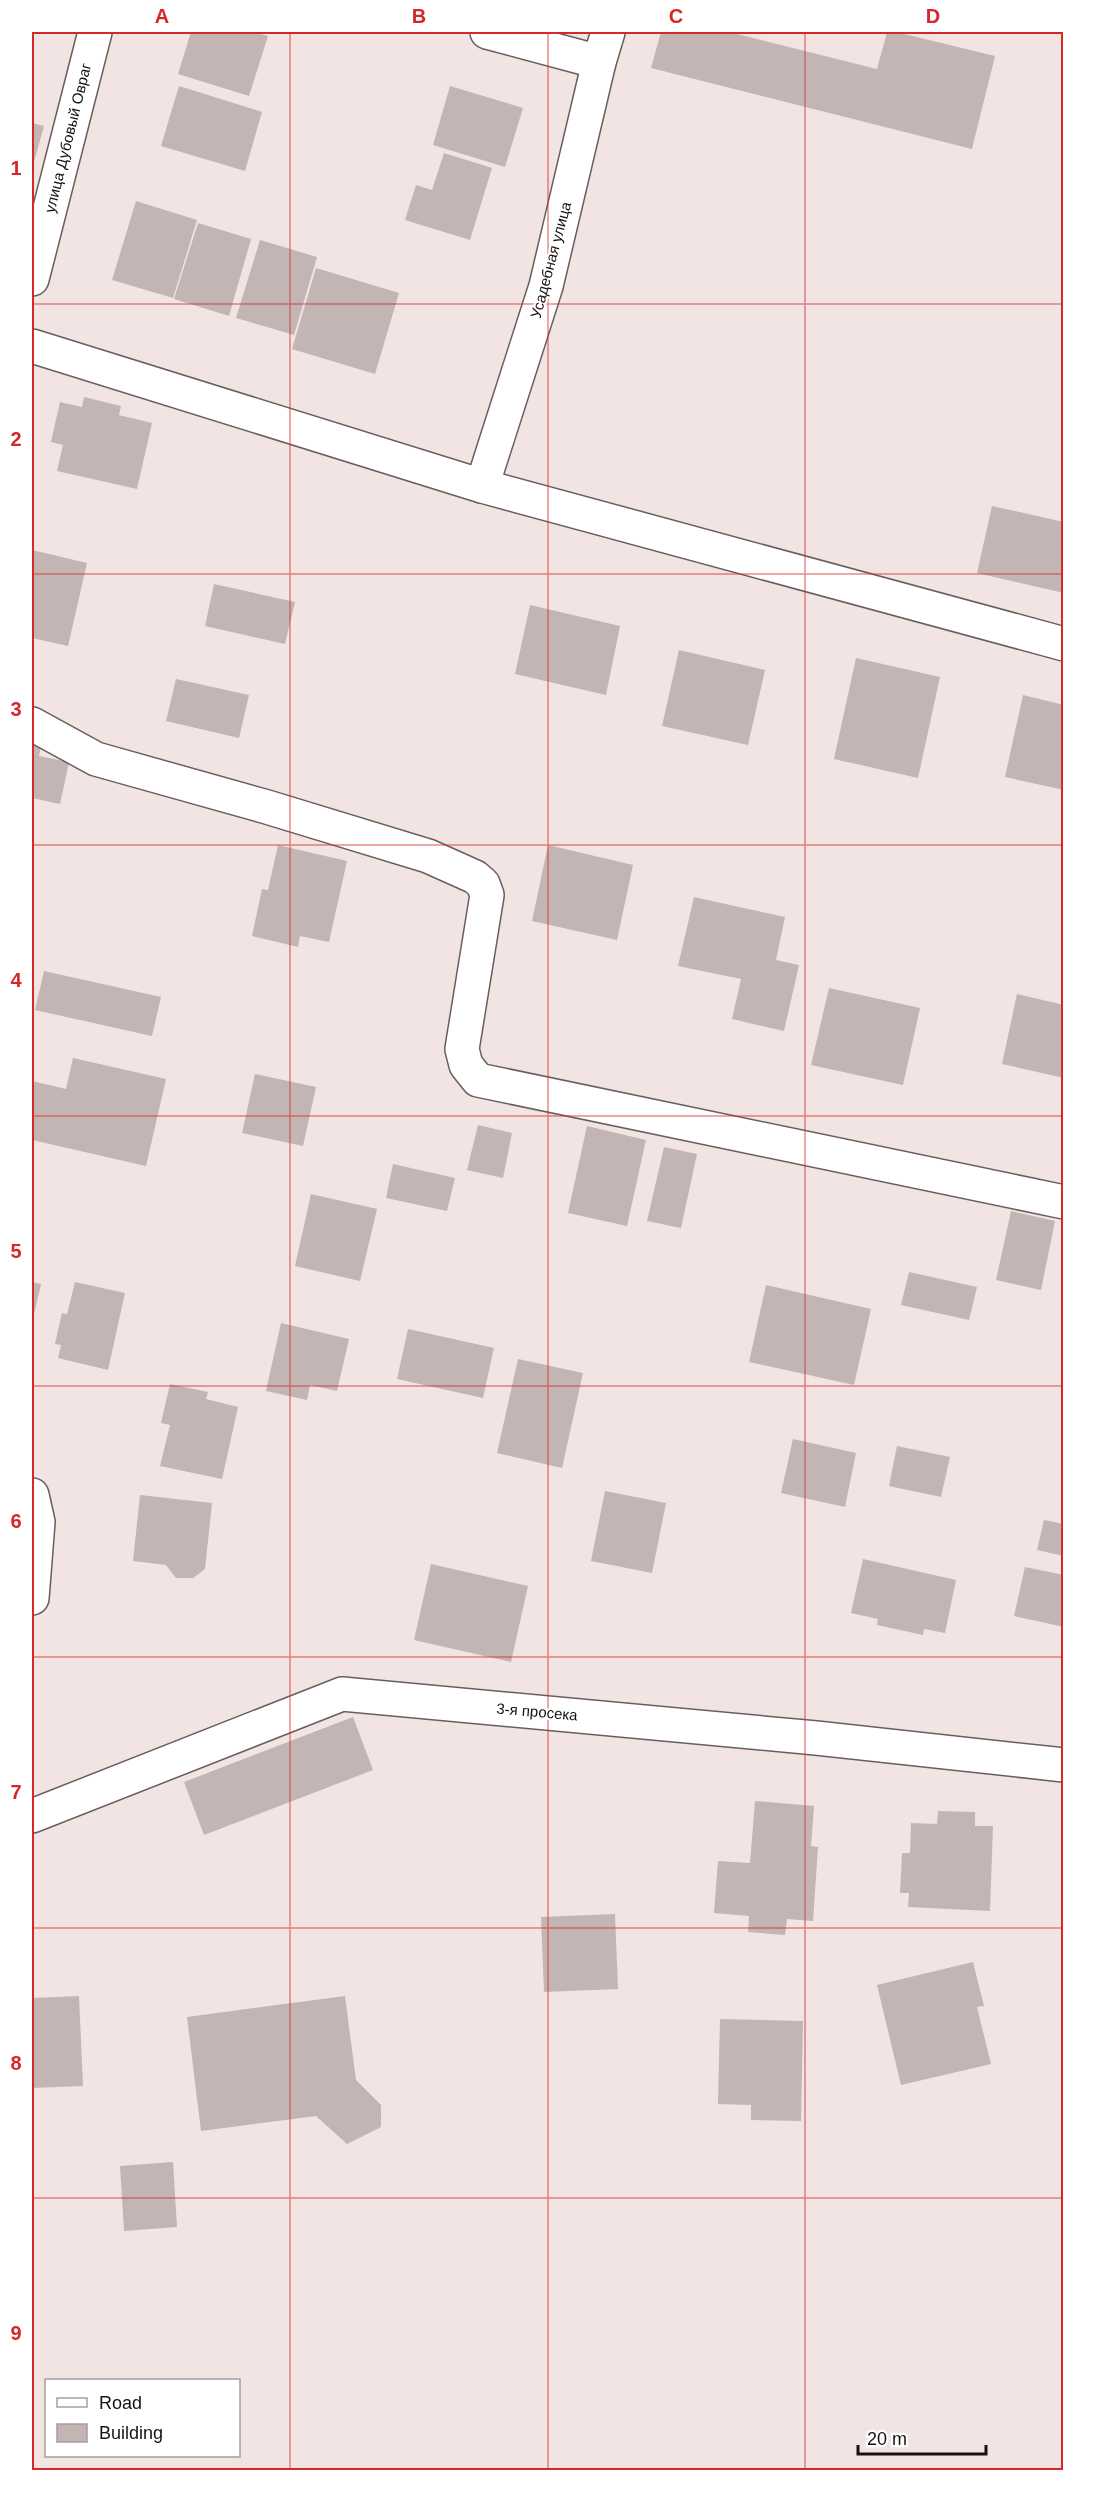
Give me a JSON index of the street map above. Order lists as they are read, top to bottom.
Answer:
{
  "streets": {
    "street": ["улица Дубовый Овраг", "Усадебная улица", "3-я просека"]
  },
  "legend": ["Road", "Building"],
  "scale_bar": "20 m",
  "grid": {
    "columns": [
      "A",
      "B",
      "C",
      "D"
    ],
    "rows": [
      "1",
      "2",
      "3",
      "4",
      "5",
      "6",
      "7",
      "8",
      "9"
    ]
  }
}
